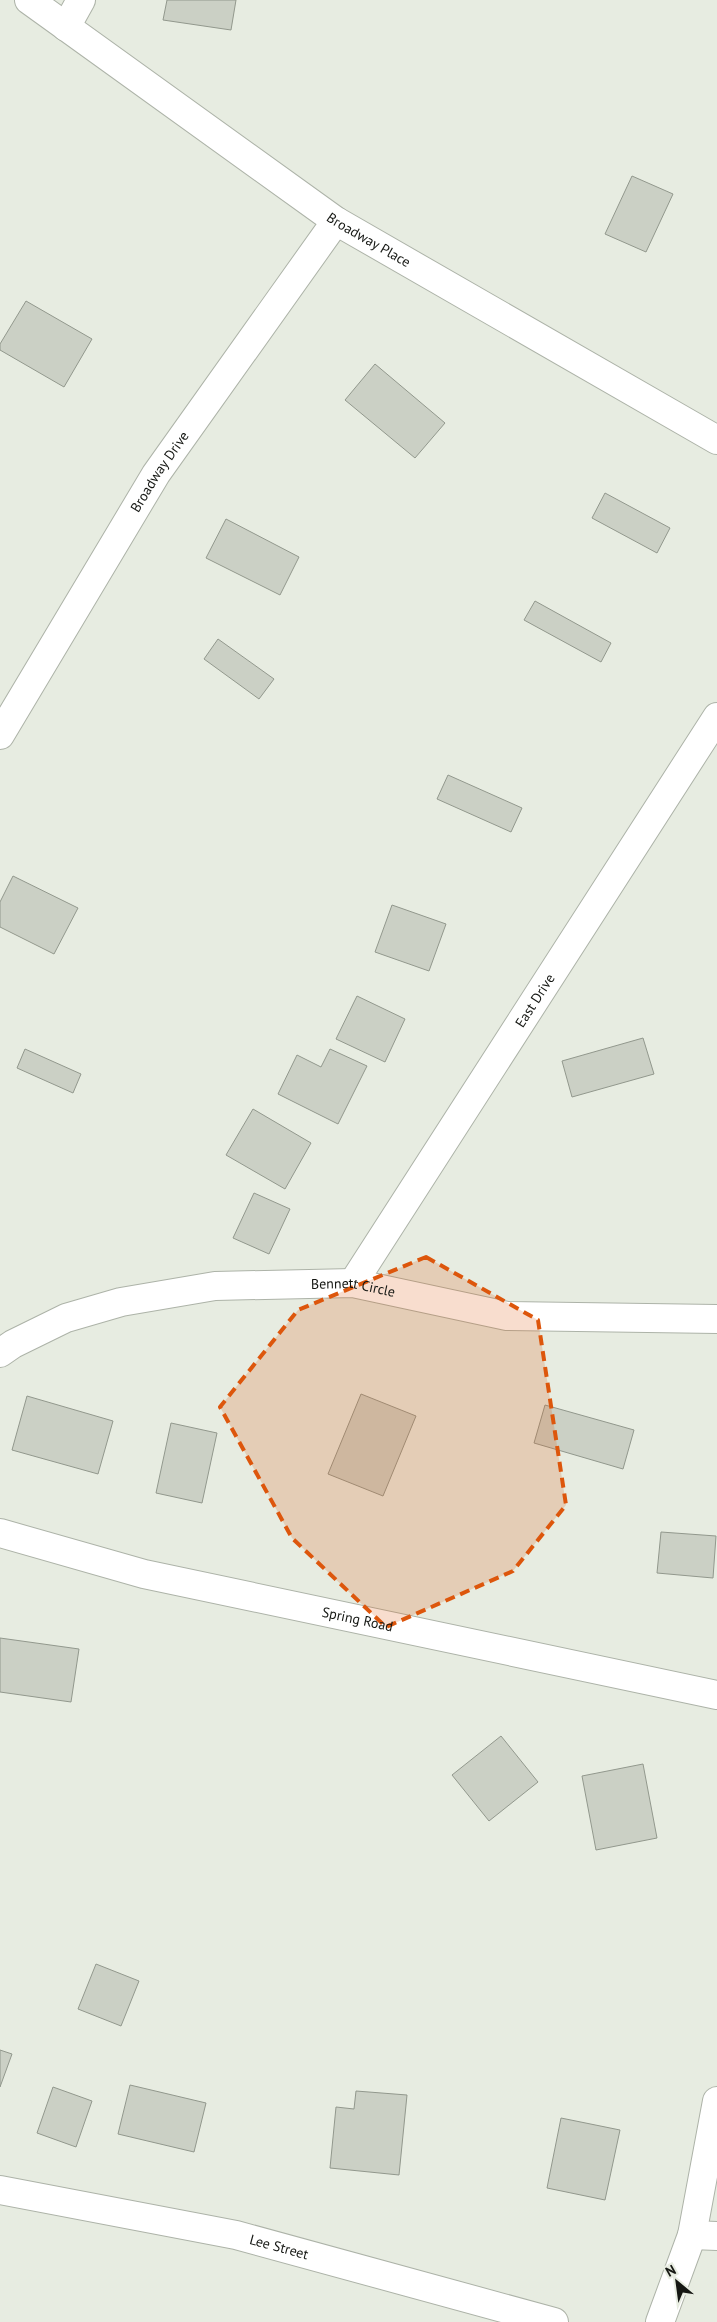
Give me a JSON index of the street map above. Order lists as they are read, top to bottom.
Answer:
{
  "streets": {
    "street": [
      "Broadway Place",
      "Broadway Drive",
      "East Drive",
      "Bennett Circle",
      "Spring Road",
      "Lee Street"
    ]
  },
  "crossings": [
    ["Broadway Place", "Broadway Drive"],
    ["East Drive", "Bennett Circle"]
  ],
  "north": "top left"
}
